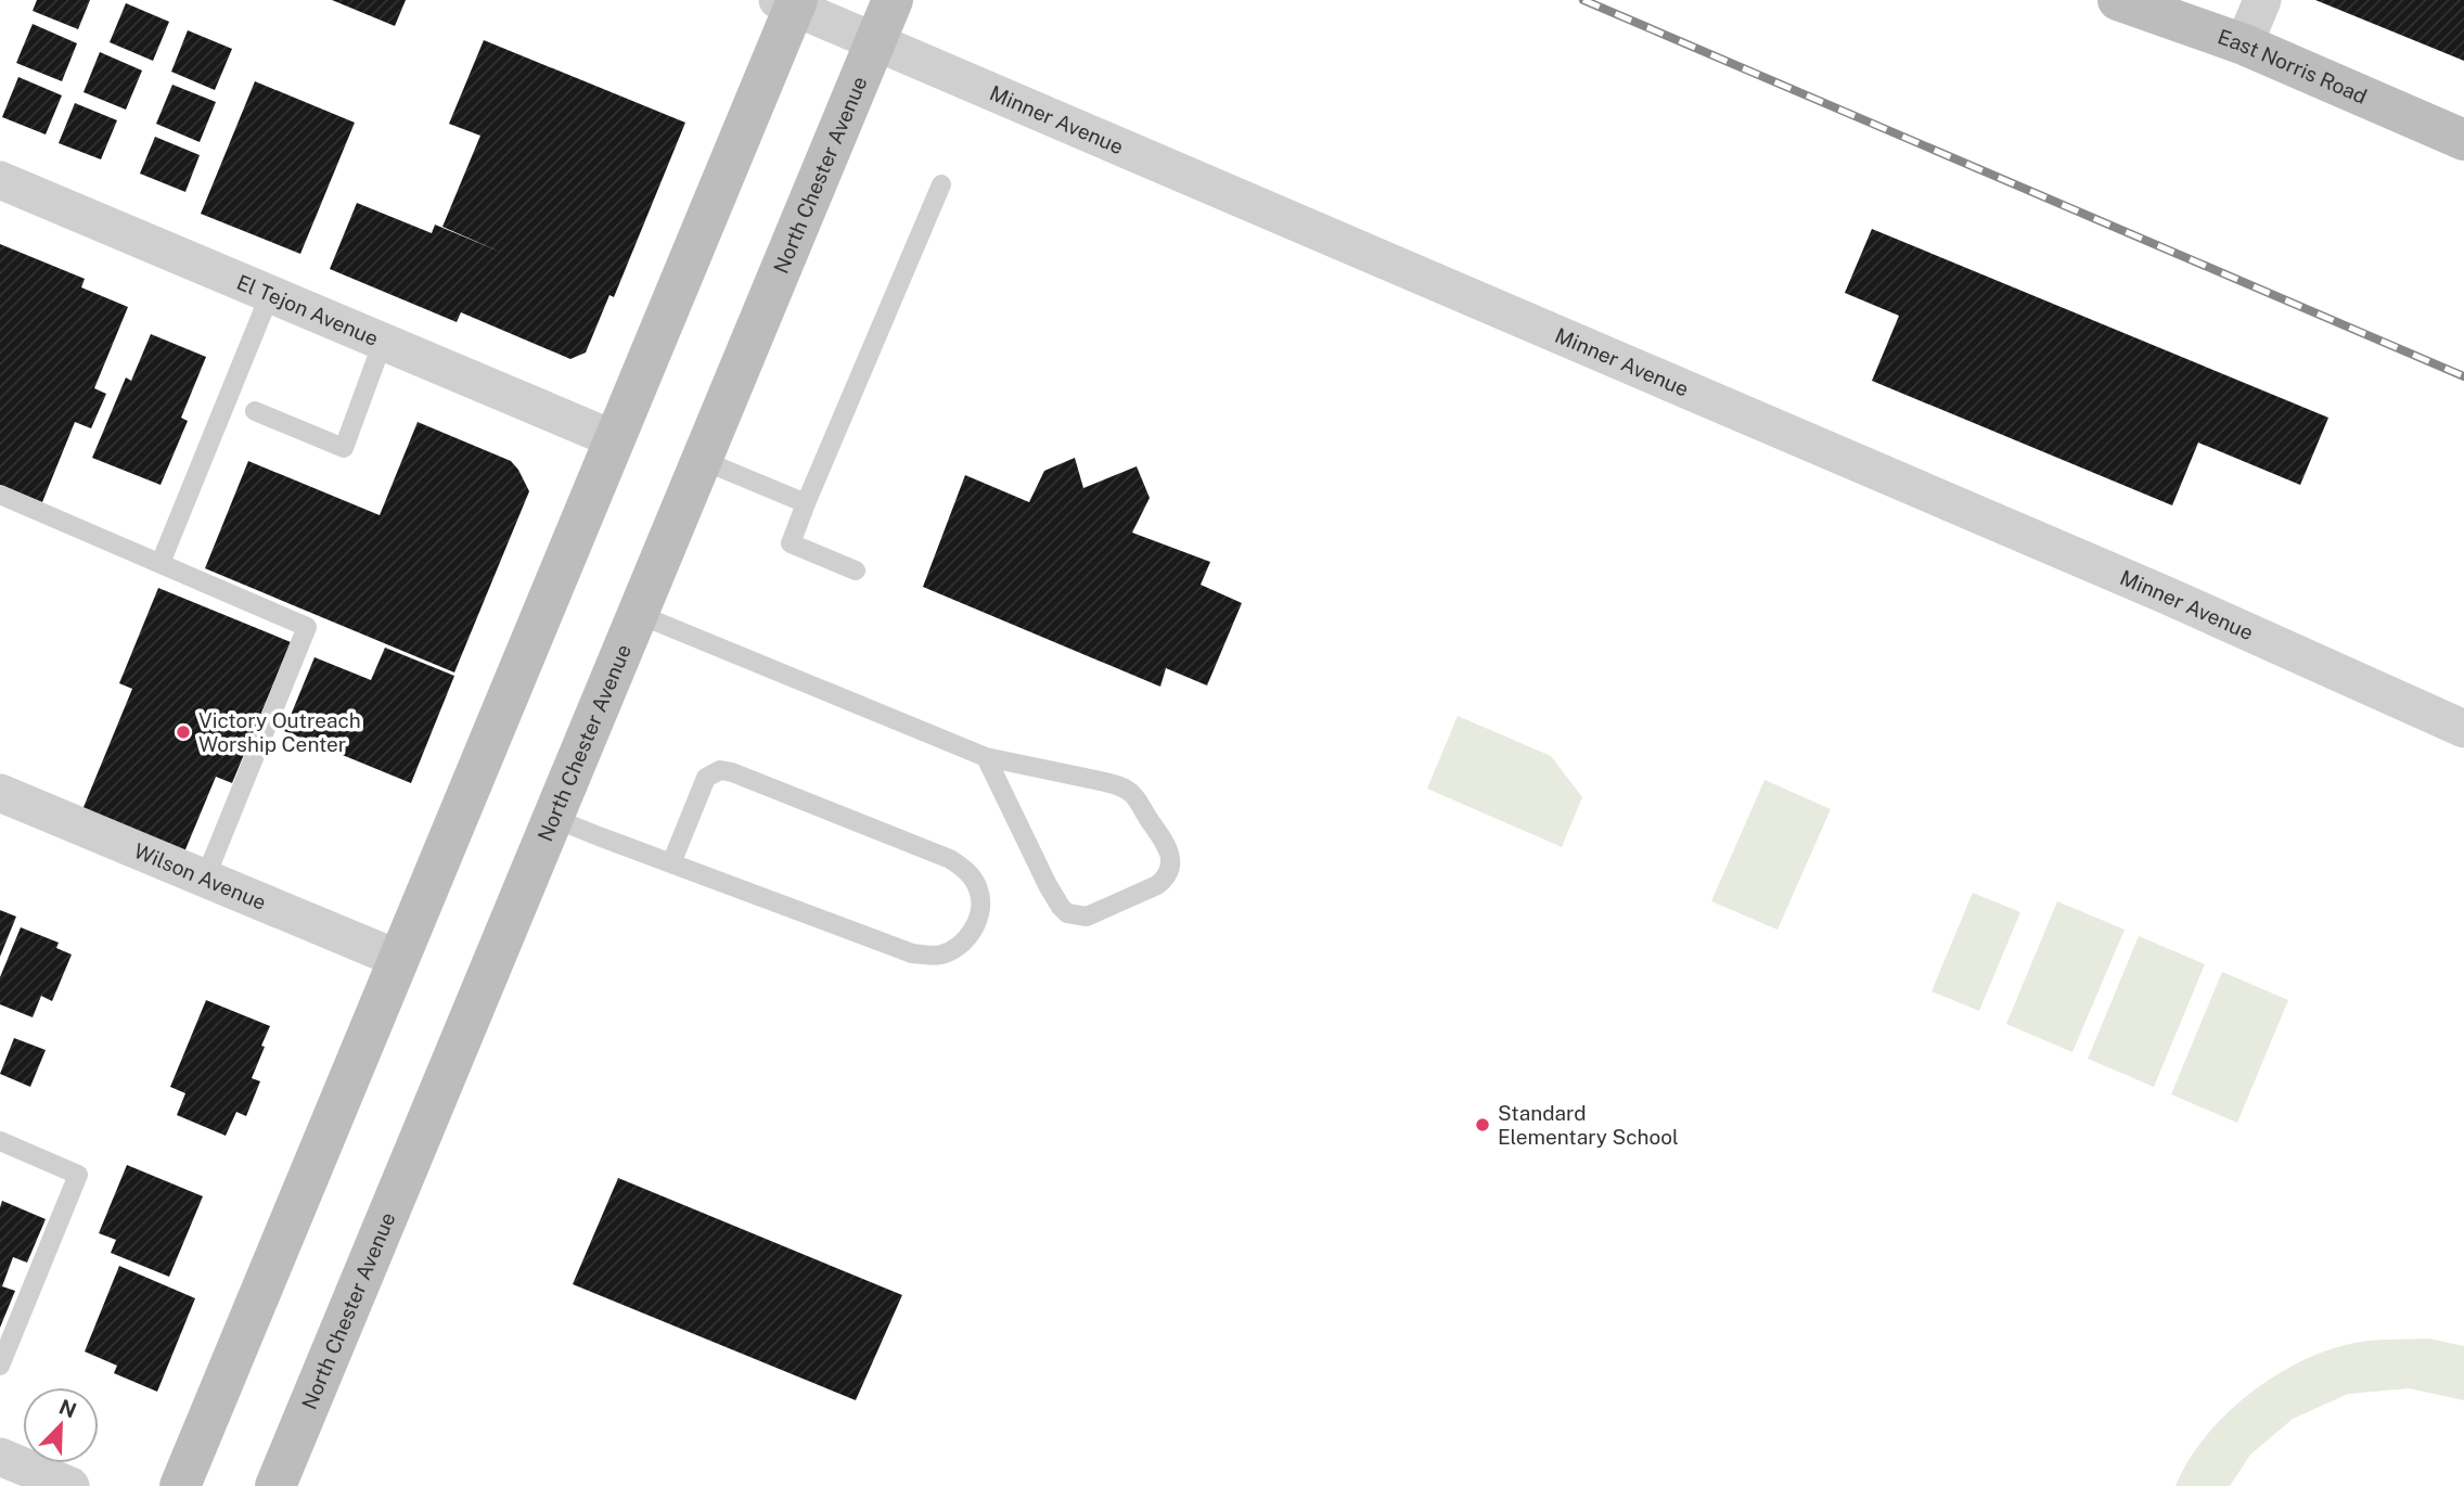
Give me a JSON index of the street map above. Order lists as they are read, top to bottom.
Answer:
{
  "streets": {
    "main road": ["East Norris Road", "North Chester Avenue"],
    "street": ["Minner Avenue", "El Tejon Avenue", "Wilson Avenue"]
  },
  "crossings": [
    ["Minner Avenue", "North Chester Avenue"]
  ],
  "places": ["Victory Outreach Worship Center", "Standard Elementary School"],
  "north": "top right"
}
